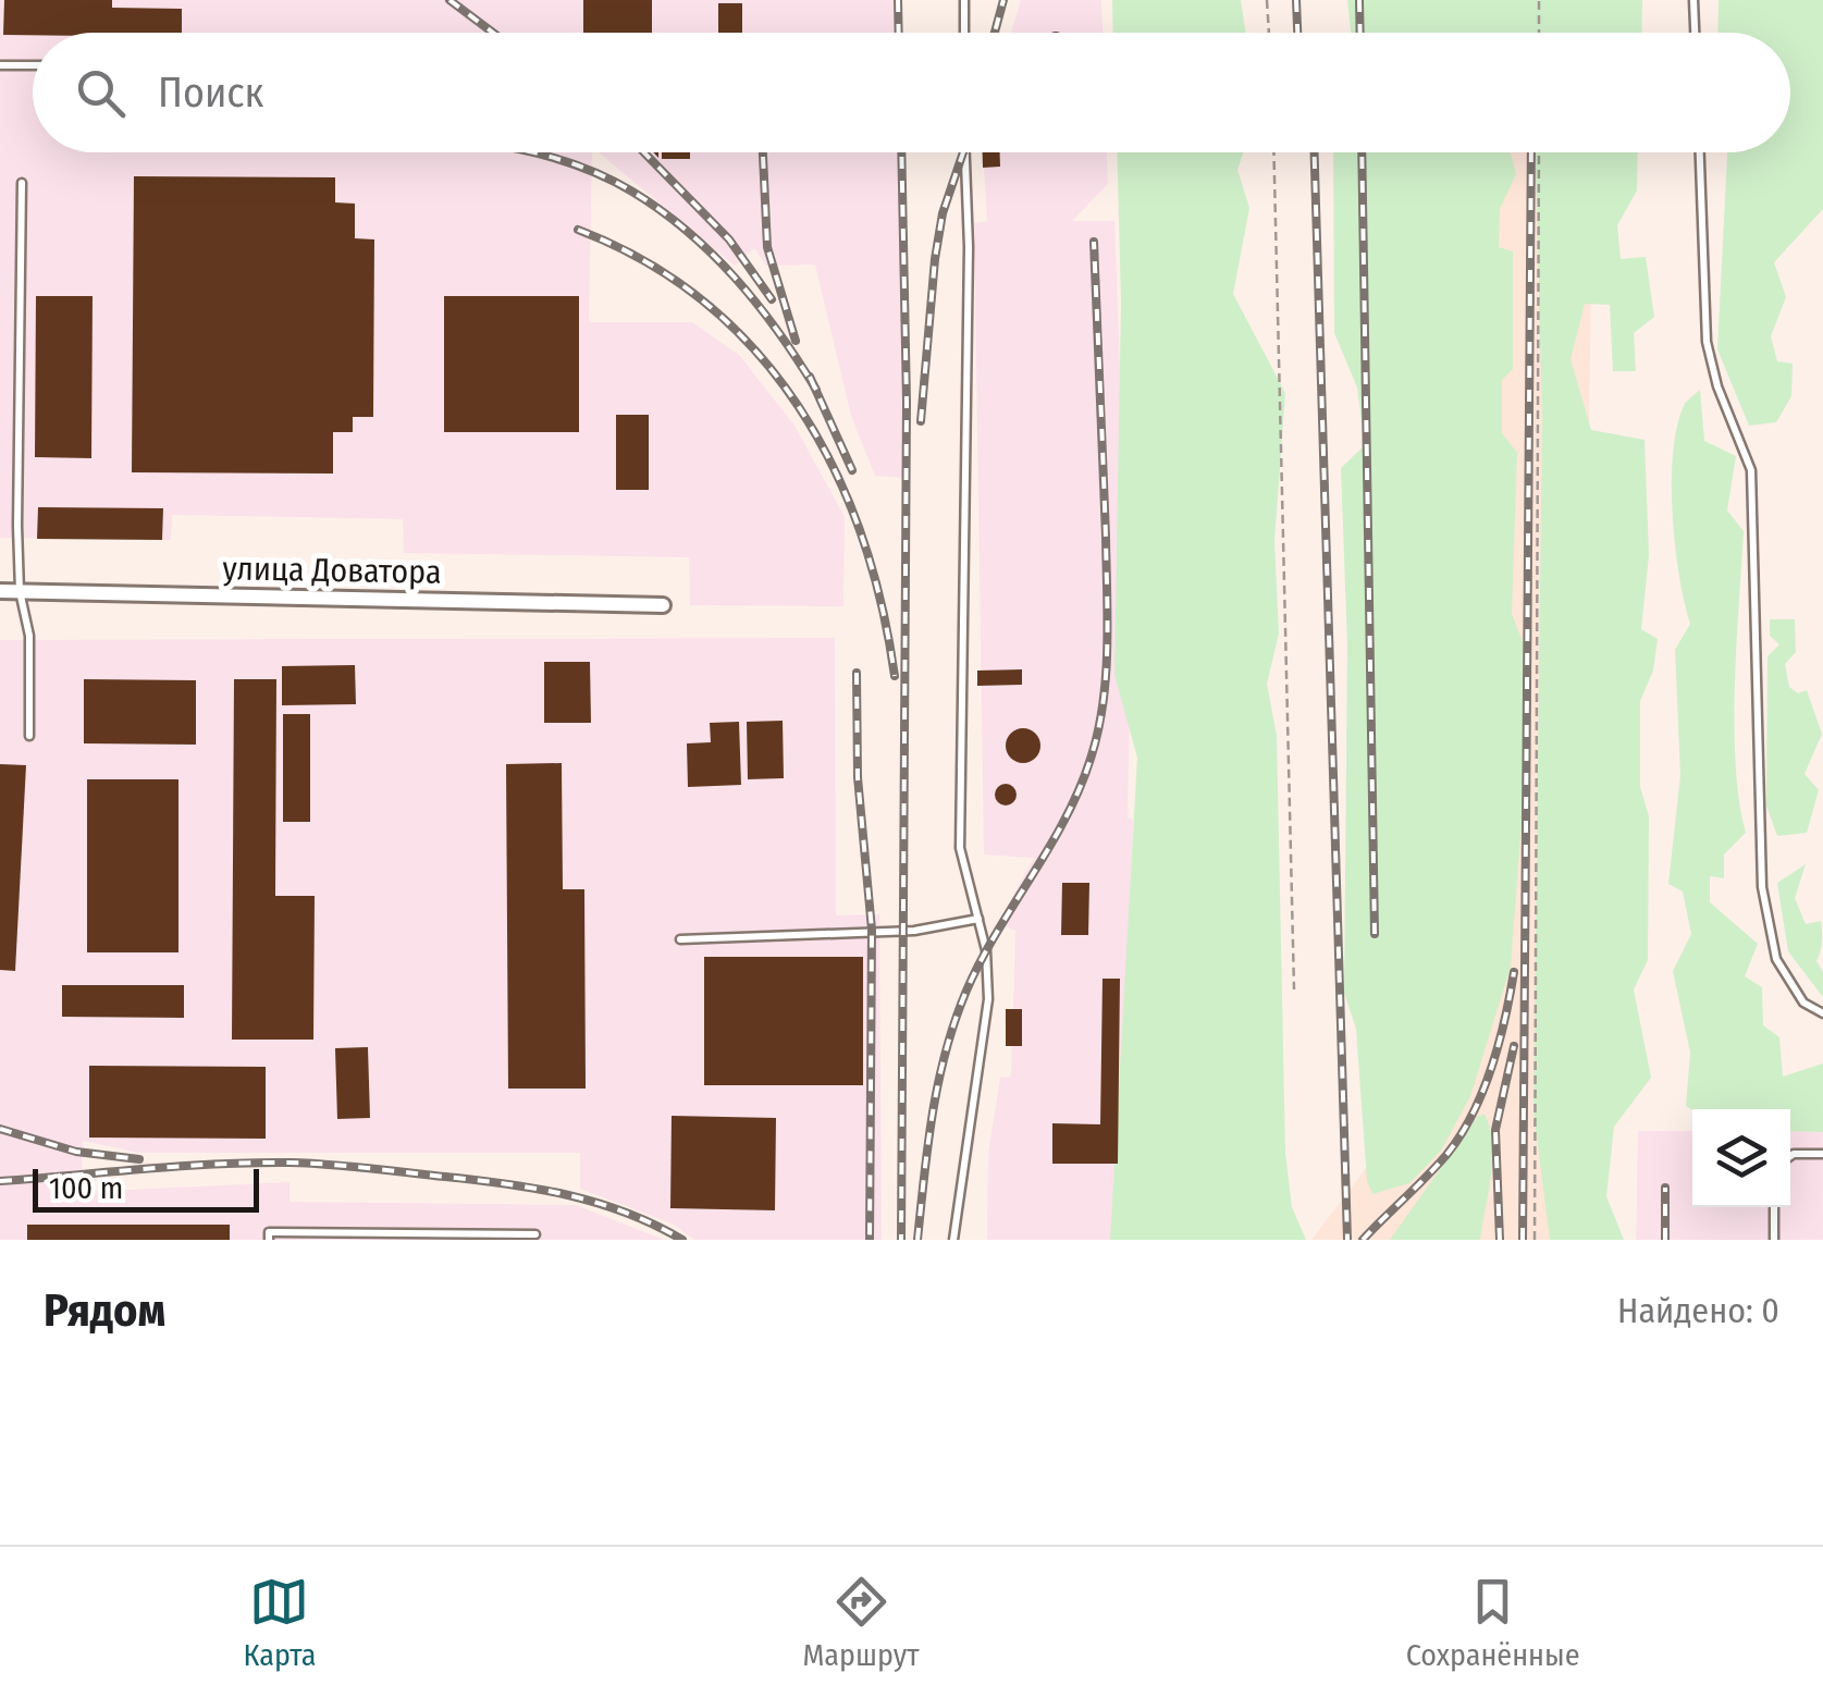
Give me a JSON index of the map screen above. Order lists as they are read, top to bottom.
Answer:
{
  "streets": {
    "street": ["улица Доватора"]
  },
  "scale_bar": "100 m",
  "page": {
    "search": "Поиск",
    "scale": "100 m",
    "heading": ["Рядом", "Найдено: 0"],
    "nav": ["Карта", "Маршрут", "Сохранённые"]
  }
}
